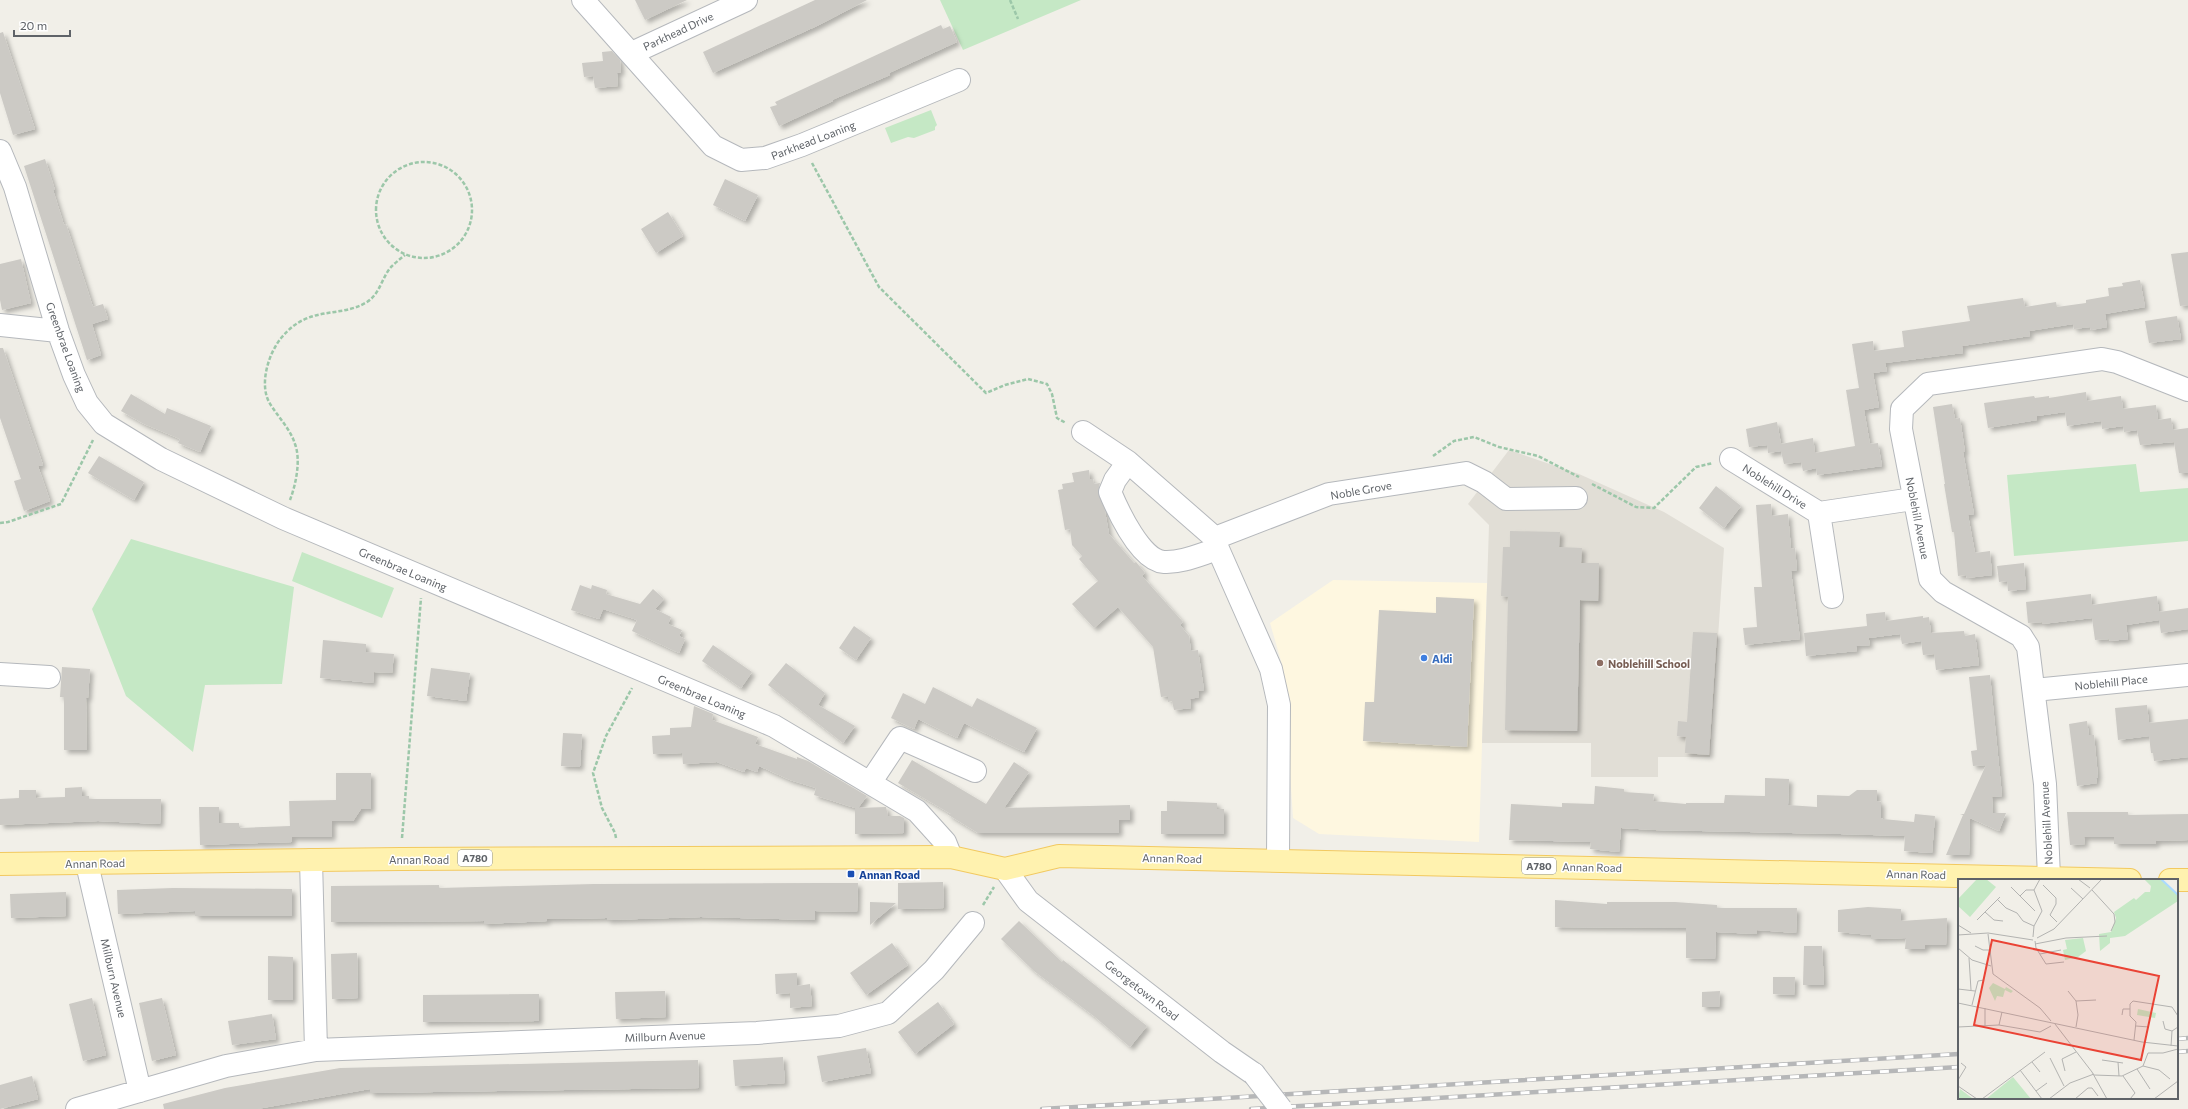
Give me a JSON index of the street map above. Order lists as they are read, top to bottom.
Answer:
{
  "streets": {
    "main road": ["A780", "Annan Road"],
    "street": [
      "Parkhead Drive",
      "Parkhead Loaning",
      "Greenbrae Loaning",
      "Noblehill Drive",
      "Noble Grove",
      "Noblehill Avenue",
      "Noblehill Place",
      "Millburn Avenue",
      "Georgetown Road"
    ]
  },
  "crossings": [
    ["Parkhead Drive", "Parkhead Loaning"],
    ["Greenbrae Loaning", "Annan Road"],
    ["Noblehill Drive", "Noblehill Avenue"],
    ["Noblehill Avenue", "Noblehill Place"],
    ["Noblehill Avenue", "Annan Road"],
    ["Annan Road", "Millburn Avenue"],
    ["Annan Road", "Georgetown Road"]
  ],
  "places": {
    "other": ["Aldi", "Noblehill School"],
    "transit": ["Annan Road"]
  },
  "scale_bar": "20 m"
}
